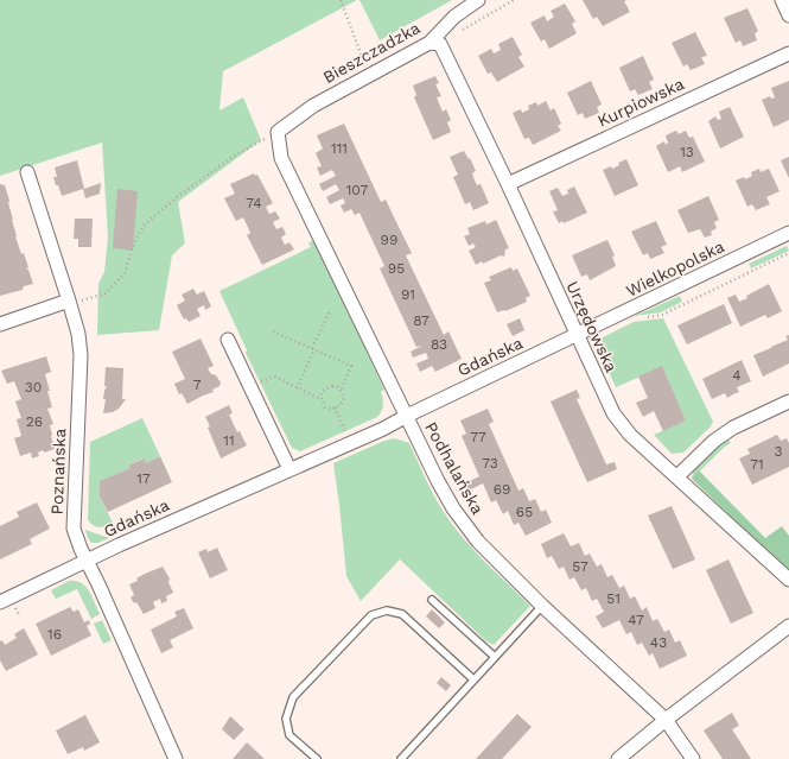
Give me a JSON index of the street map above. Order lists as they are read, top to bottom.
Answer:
{
  "streets": {
    "street": [
      "Bieszczadzka",
      "Kurpiowska",
      "Wielkopolska",
      "Urzędowska",
      "Gdańska",
      "Podhalańska",
      "Poznańska"
    ]
  },
  "crossings": [
    ["Bieszczadzka", "Urzędowska"],
    ["Bieszczadzka", "Podhalańska"],
    ["Kurpiowska", "Urzędowska"],
    ["Wielkopolska", "Urzędowska"],
    ["Wielkopolska", "Gdańska"],
    ["Urzędowska", "Gdańska"],
    ["Gdańska", "Podhalańska"],
    ["Gdańska", "Poznańska"]
  ],
  "house_numbers": [
    "111",
    "13",
    "107",
    "74",
    "99",
    "95",
    "91",
    "87",
    "83",
    "4",
    "7",
    "30",
    "26",
    "77",
    "11",
    "3",
    "73",
    "71",
    "17",
    "69",
    "65",
    "57",
    "51",
    "47",
    "16",
    "43"
  ]
}
